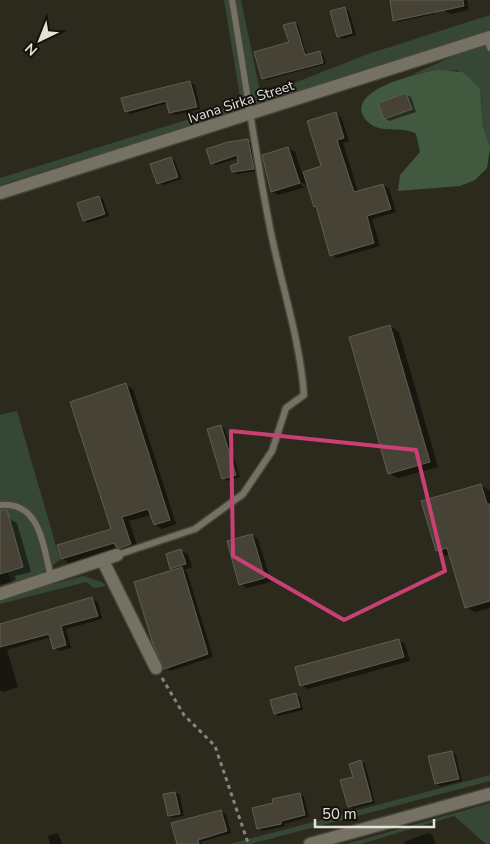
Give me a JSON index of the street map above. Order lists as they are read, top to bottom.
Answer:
{
  "streets": {
    "street": ["Ivana Sirka Street"]
  },
  "scale_bar": "50 m",
  "north": "bottom left"
}
